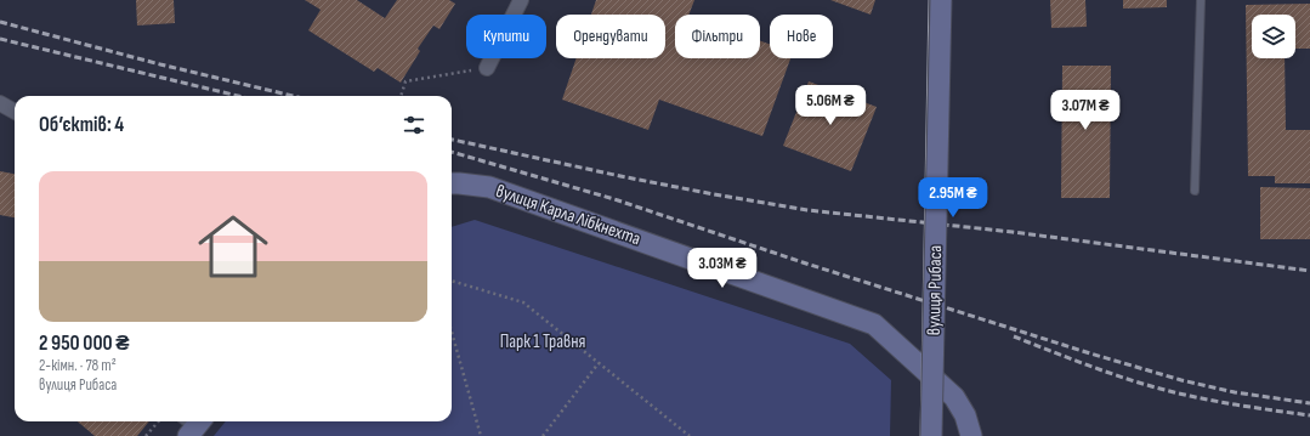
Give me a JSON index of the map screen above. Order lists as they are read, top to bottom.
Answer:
{
  "streets": {
    "street": ["вулиця Карла Лібкнехта", "вулиця Рибаса"]
  },
  "parks": ["Парк 1 Травня"],
  "page": {
    "chip": [
      "Купити",
      "Орендувати",
      "Фільтри",
      "Нове"
    ],
    "price": [
      "5.06M ₴",
      "3.07M ₴",
      "2.95M ₴",
      "3.03M ₴"
    ],
    "heading": "Об’єктів: 4",
    "list": [
      {
        "name": "2 950 000 ₴",
        "note": "2-кімн. · 78 m² · вулиця Рибаса"
      }
    ]
  }
}
